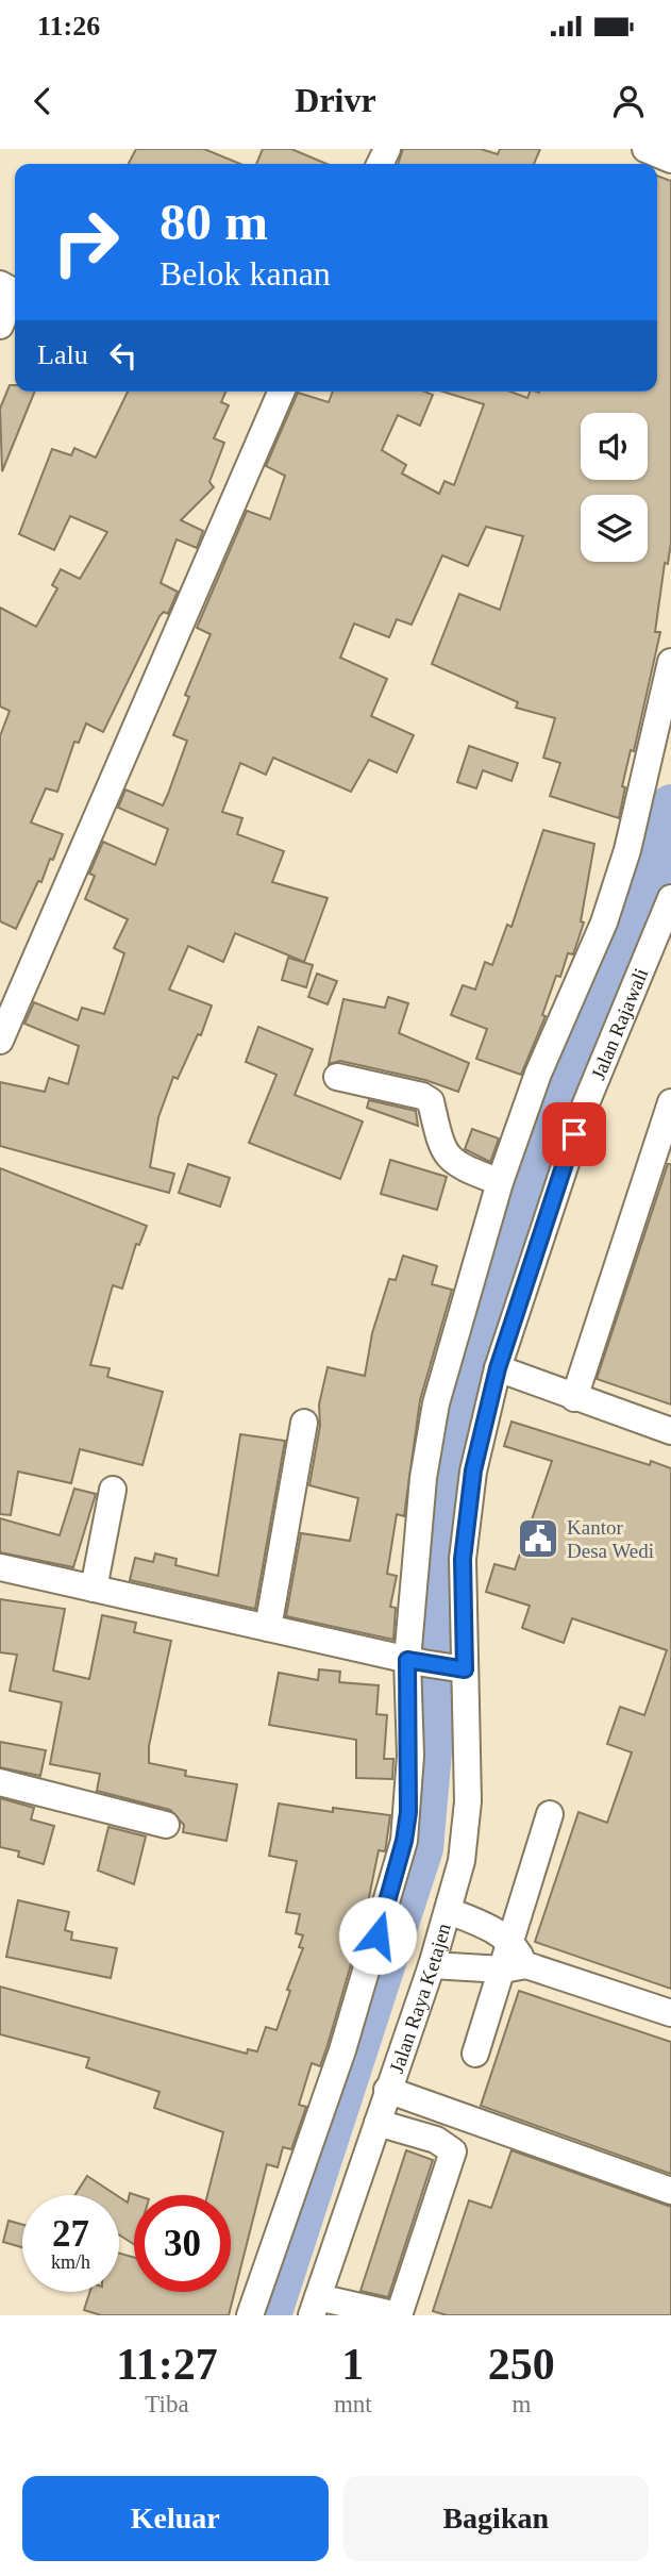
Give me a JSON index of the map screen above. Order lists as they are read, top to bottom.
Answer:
{
  "streets": {
    "street": ["Jalan Rajawali", "Jalan Raya Ketajen"]
  },
  "crossings": [
    ["Jalan Rajawali", "Jalan Raya Ketajen"]
  ],
  "places": {
    "public building": ["Kantor Desa Wedi"]
  },
  "page": {
    "status": "11:26",
    "header": "Drivr",
    "turn": ["80 m", "Belok kanan"],
    "then": "Lalu",
    "speed": "27 km/h",
    "limit": "30",
    "eta": [
      "11:27",
      "Tiba",
      "1",
      "mnt",
      "250",
      "m"
    ],
    "buttons": ["Keluar", "Bagikan"]
  }
}
